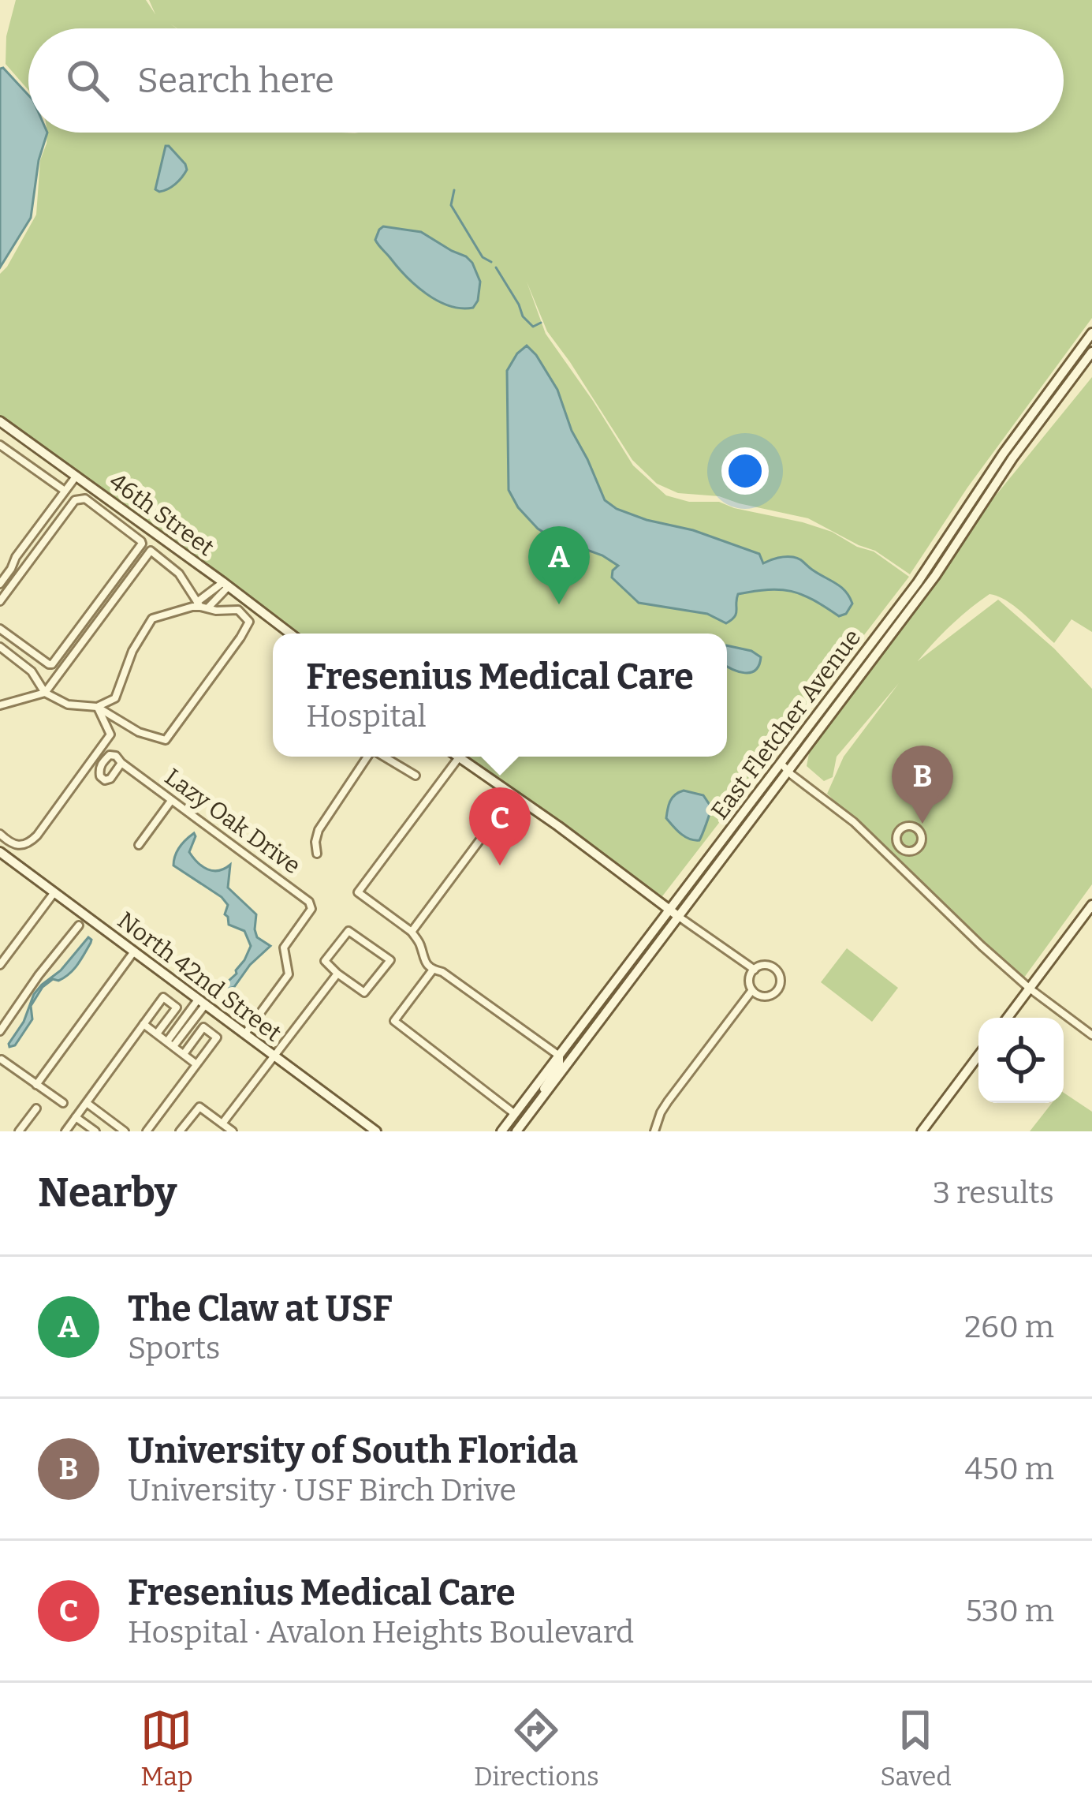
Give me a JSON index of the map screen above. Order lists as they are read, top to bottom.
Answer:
{
  "streets": {
    "main road": ["46th Street", "East Fletcher Avenue", "North 42nd Street"],
    "street": ["Lazy Oak Drive"]
  },
  "crossings": [
    ["Lazy Oak Drive", "North 42nd Street"]
  ],
  "page": {
    "search": "Search here",
    "pins": ["A", "B", "C"],
    "popup": ["Fresenius Medical Care", "Hospital"],
    "heading": ["Nearby", "3 results"],
    "list": [
      {
        "mark": "A",
        "name": "The Claw at USF",
        "note": "Sports",
        "value": "260 m"
      },
      {
        "mark": "B",
        "name": "University of South Florida",
        "note": "University · USF Birch Drive",
        "value": "450 m"
      },
      {
        "mark": "C",
        "name": "Fresenius Medical Care",
        "note": "Hospital · Avalon Heights Boulevard",
        "value": "530 m"
      }
    ],
    "nav": ["Map", "Directions", "Saved"]
  }
}
